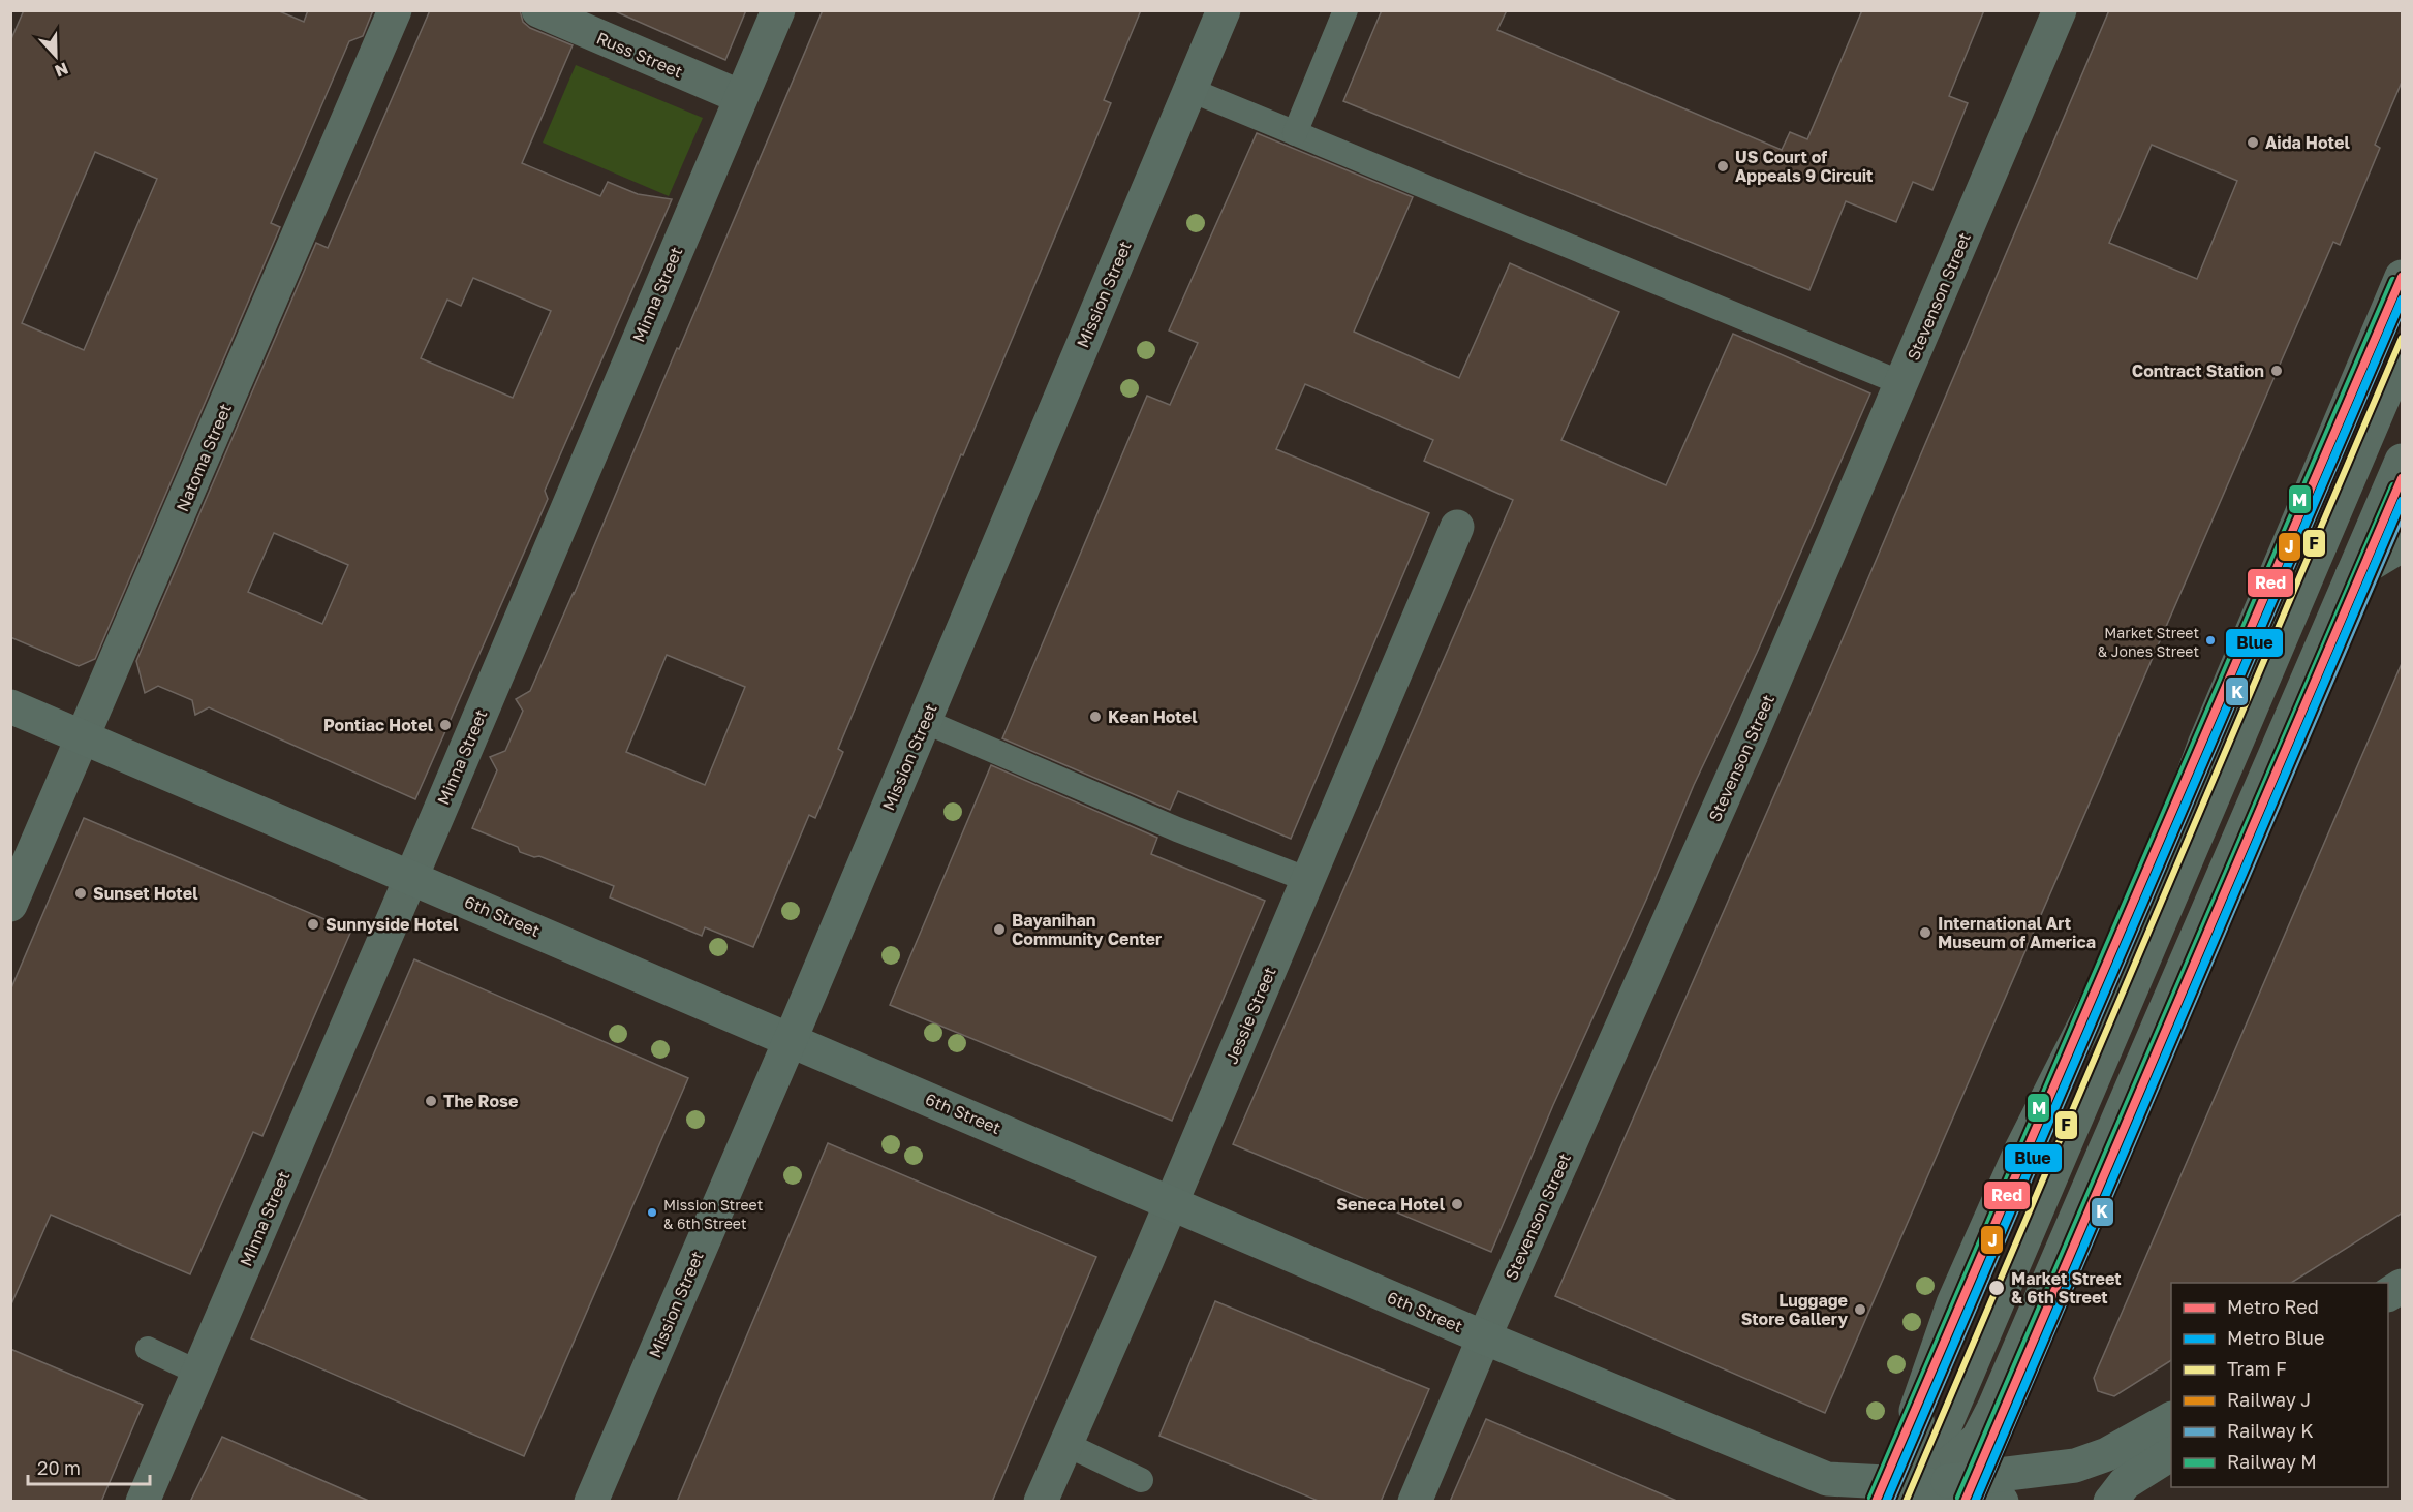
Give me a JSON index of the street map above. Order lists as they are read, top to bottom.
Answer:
{
  "streets": {
    "main road": ["Mission Street", "6th Street"],
    "street": [
      "Russ Street",
      "Minna Street",
      "Stevenson Street",
      "Natoma Street",
      "Jessie Street"
    ]
  },
  "crossings": [
    ["Russ Street", "Minna Street"],
    ["Minna Street", "6th Street"],
    ["Mission Street", "6th Street"],
    ["Stevenson Street", "6th Street"],
    ["Natoma Street", "6th Street"],
    ["6th Street", "Jessie Street"]
  ],
  "places": [
    "Aida Hotel",
    "US Court of Appeals 9 Circuit",
    "Contract Station",
    "Market Street & Jones Street",
    "Kean Hotel",
    "Pontiac Hotel",
    "Sunset Hotel",
    "Sunnyside Hotel",
    "Bayanihan Community Center",
    "International Art Museum of America",
    "The Rose",
    "Seneca Hotel",
    "Mission Street & 6th Street",
    "Market Street & 6th Street",
    "Luggage Store Gallery"
  ],
  "lines": [
    "metro line Red",
    "rail line M",
    "rail line J",
    "metro line Blue",
    "rail line K",
    "tram line F"
  ],
  "legend": [
    "Metro Red",
    "Metro Blue",
    "Tram F",
    "Railway J",
    "Railway K",
    "Railway M"
  ],
  "scale_bar": "20 m",
  "north": "bottom"
}
